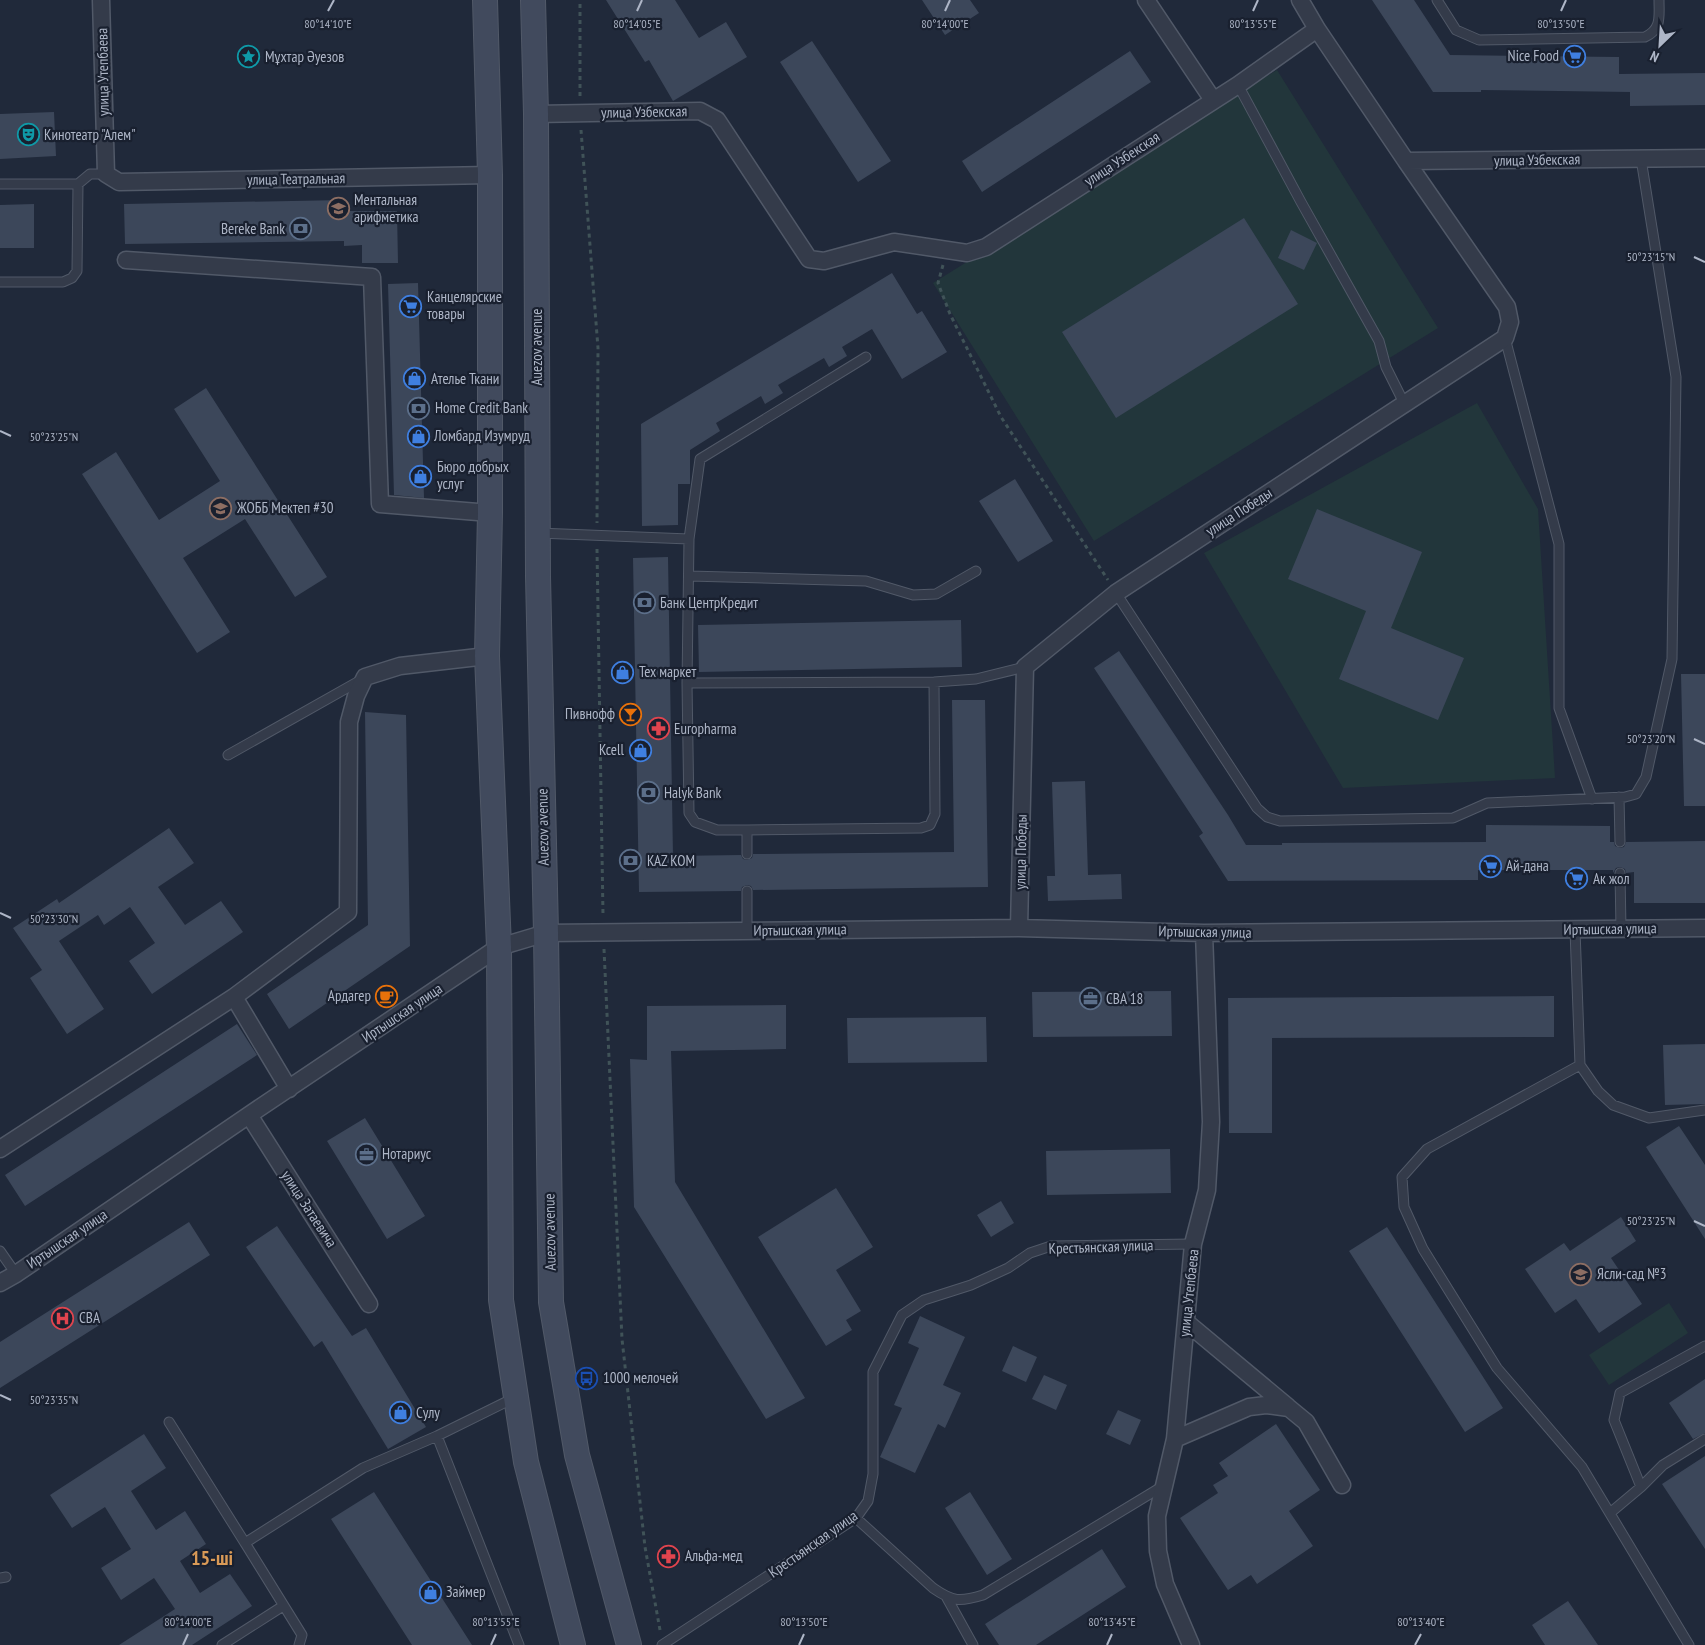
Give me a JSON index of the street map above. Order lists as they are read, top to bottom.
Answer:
{
  "streets": {
    "main road": ["Auezov avenue"],
    "street": [
      "улица Утепбаева",
      "улица Узбекская",
      "улица Театральная",
      "улица Победы",
      "Иртышская улица",
      "улица Затаевича"
    ],
    "lane": ["Крестьянская улица"]
  },
  "crossings": [
    ["улица Утепбаева", "улица Театральная"],
    ["улица Утепбаева", "Иртышская улица"],
    ["улица Утепбаева", "Крестьянская улица"],
    ["улица Узбекская", "Auezov avenue"],
    ["Auezov avenue", "Иртышская улица"],
    ["улица Победы", "Иртышская улица"],
    ["Иртышская улица", "улица Затаевича"]
  ],
  "districts": ["15-ші"],
  "places": {
    "supermarket": [
      "Nice Food",
      "Канцелярские товары",
      "Ай-дана",
      "Ак жол"
    ],
    "place": ["Мұхтар Әуезов"],
    "theatre": ["Кинотеатр \"Алем\""],
    "school or university": ["Ментальная арифметика", "ЖОББ Мектеп #30", "Ясли-сад №3"],
    "bank": [
      "Bereke Bank",
      "Home Credit Bank",
      "Банк ЦентрКредит",
      "Halyk Bank",
      "KAZ KOM"
    ],
    "shop": [
      "Ателье Ткани",
      "Ломбард Изумруд",
      "Бюро добрых услуг",
      "Тех маркет",
      "Kcell",
      "Сулу",
      "Займер"
    ],
    "bar": ["Пивнофф"],
    "pharmacy": ["Europharma", "Альфа-мед"],
    "cafe": ["Ардагер"],
    "office": ["СВА 18", "Нотариус"],
    "hospital": ["СВА"],
    "bus stop": ["1000 мелочей"]
  },
  "north": "bottom left",
  "coordinates": [
    "80°14'10\"E",
    "80°14'05\"E",
    "80°14'00\"E",
    "80°13'55\"E",
    "80°13'50\"E",
    "50°23'15\"N",
    "50°23'25\"N",
    "50°23'20\"N",
    "50°23'30\"N",
    "50°23'35\"N",
    "80°13'45\"E",
    "80°13'40\"E"
  ]
}
